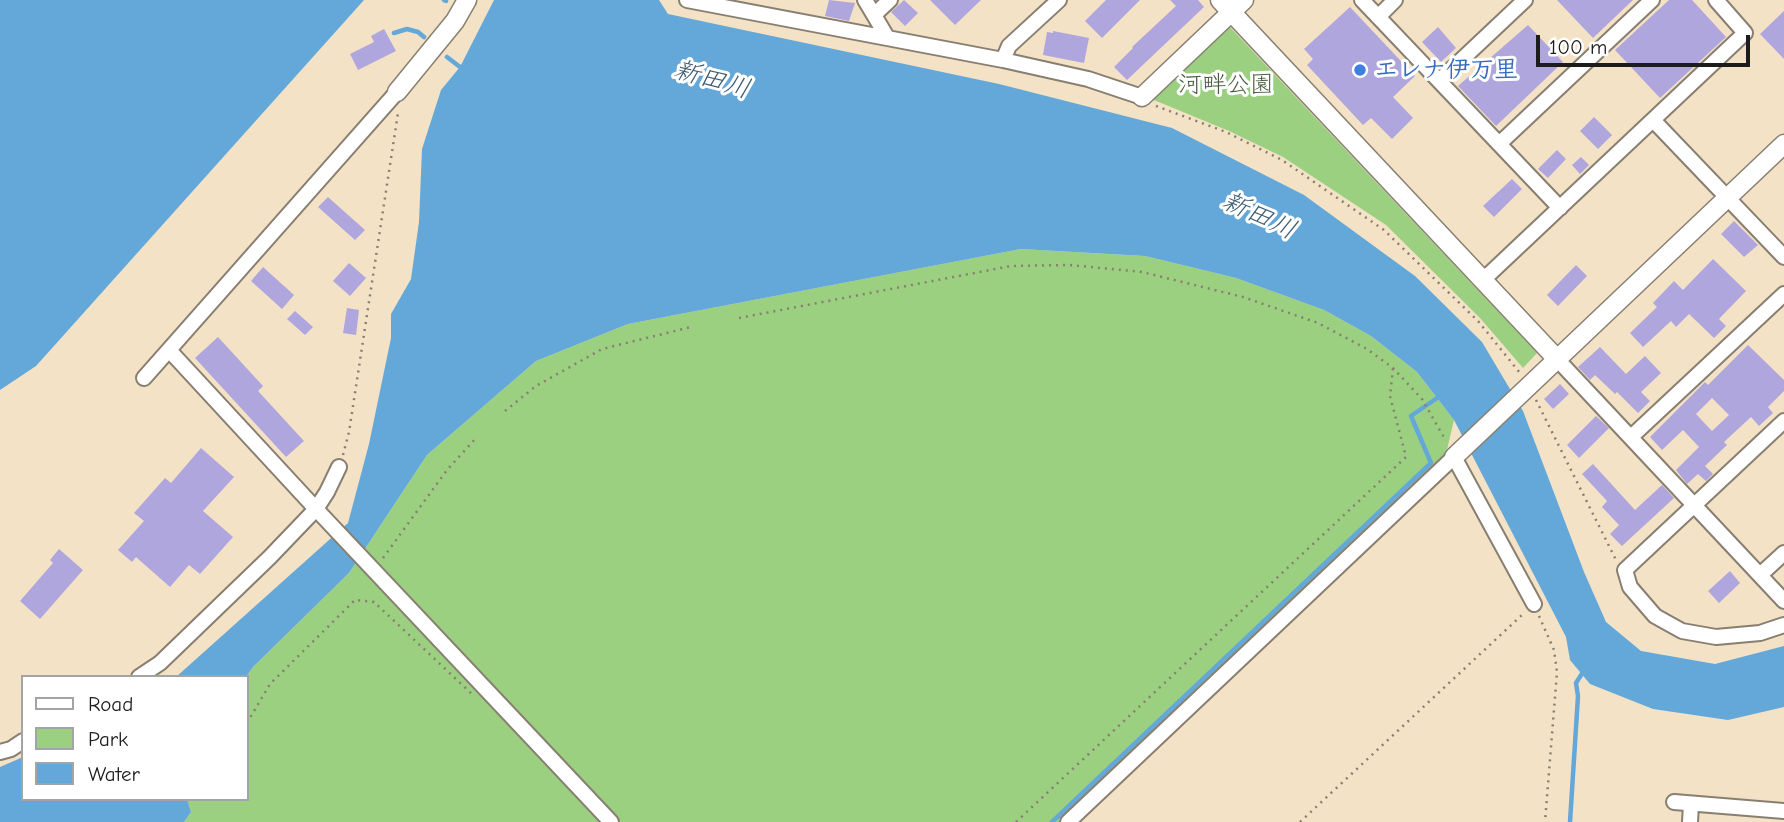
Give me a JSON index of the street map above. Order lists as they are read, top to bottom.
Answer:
{
  "water": ["新田川"],
  "parks": ["河畔公園"],
  "places": ["エレナ伊万里"],
  "legend": ["Road", "Park", "Water"],
  "scale_bar": "100 m"
}
